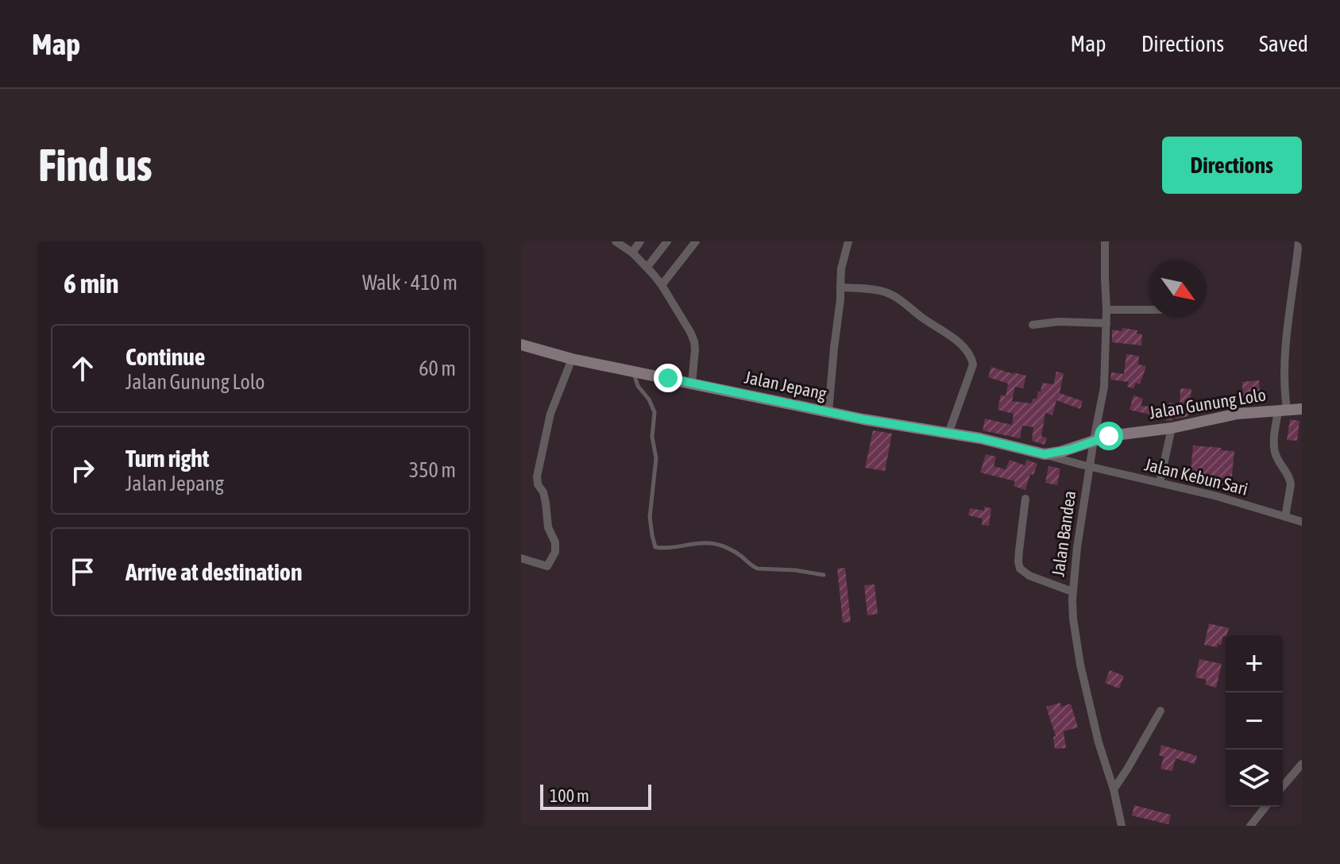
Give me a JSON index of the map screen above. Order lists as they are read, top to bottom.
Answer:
{
  "streets": {
    "street": [
      "Jalan Jepang",
      "Jalan Gunung Lolo",
      "Jalan Kebun Sari",
      "Jalan Bandea"
    ]
  },
  "crossings": [
    ["Jalan Jepang", "Jalan Gunung Lolo"],
    ["Jalan Jepang", "Jalan Kebun Sari"],
    ["Jalan Gunung Lolo", "Jalan Kebun Sari"],
    ["Jalan Gunung Lolo", "Jalan Bandea"],
    ["Jalan Kebun Sari", "Jalan Bandea"]
  ],
  "scale_bar": "100 m",
  "north": "bottom right",
  "page": {
    "header": "Map",
    "nav": ["Map", "Directions", "Saved"],
    "buttons": "Directions",
    "title": "Find us",
    "heading": ["6 min", "Walk · 410 m"],
    "list": [
      ["Continue", "Jalan Gunung Lolo", "60 m"],
      ["Turn right", "Jalan Jepang", "350 m"],
      "Arrive at destination"
    ],
    "map_buttons": ["+", "−"],
    "scale": "100 m"
  }
}
